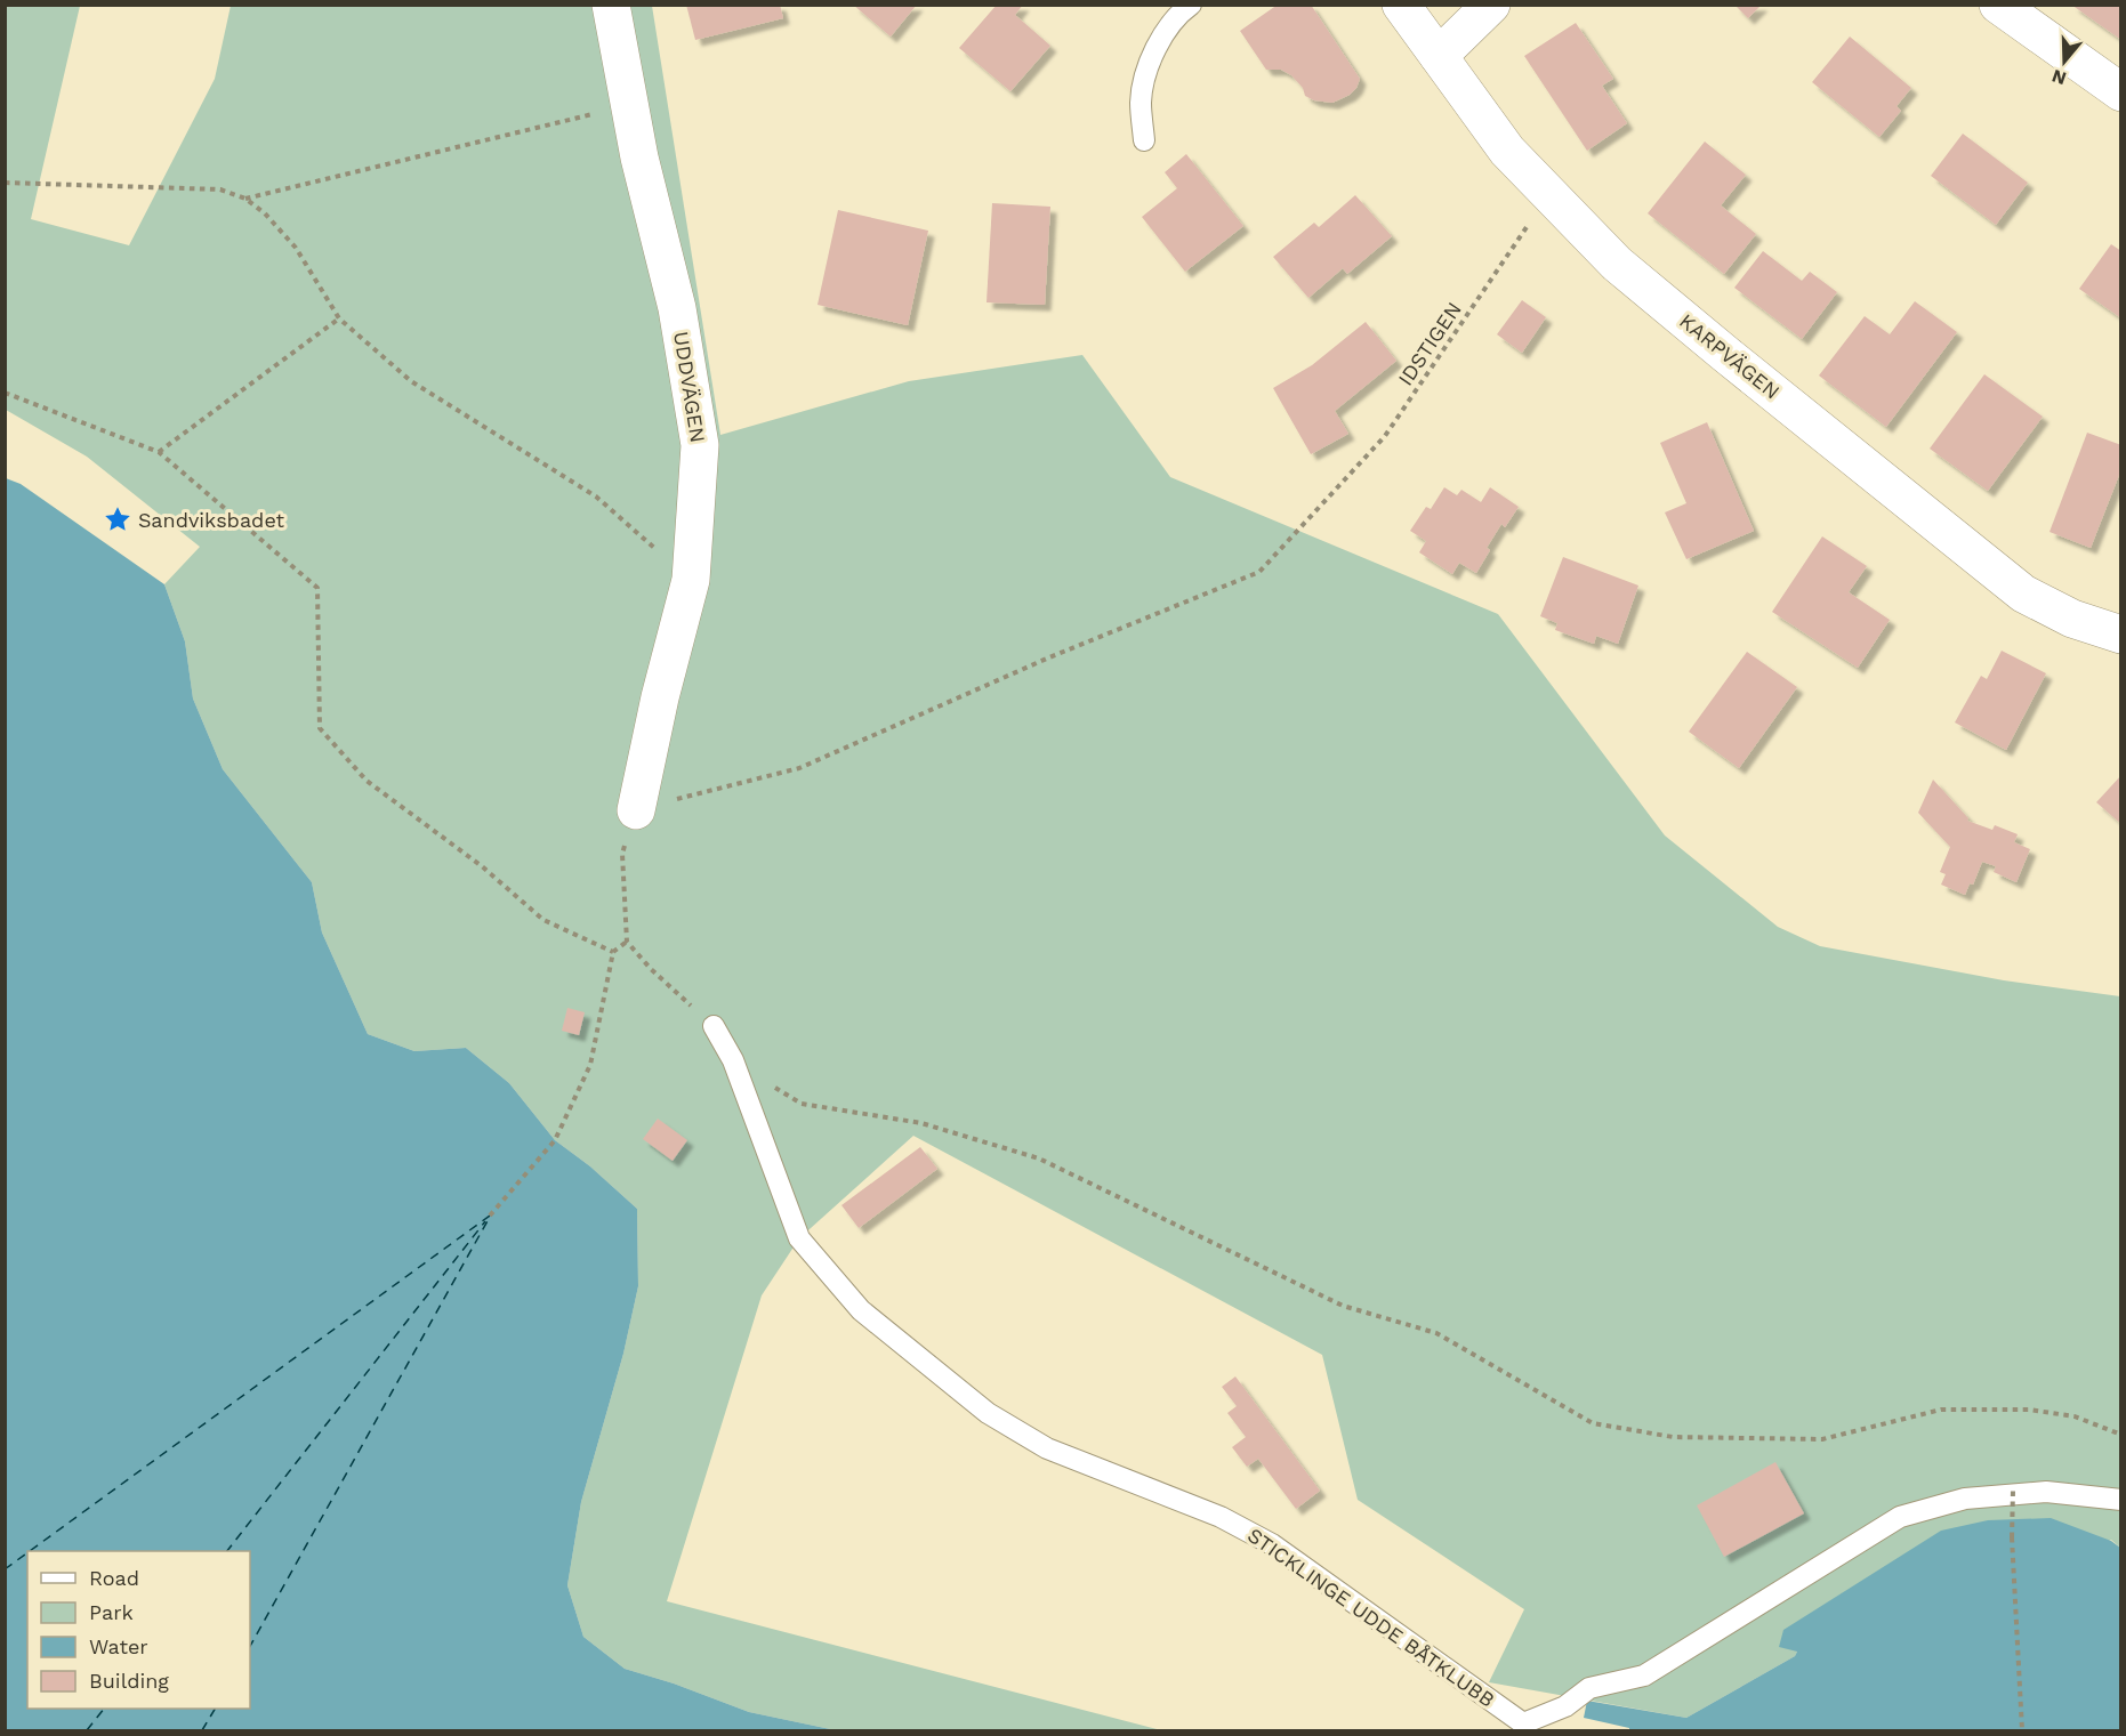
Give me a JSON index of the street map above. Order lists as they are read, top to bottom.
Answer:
{
  "streets": {
    "street": ["KARPVÄGEN", "UDDVÄGEN"],
    "lane": ["STICKLINGE UDDE BÅTKLUBB"],
    "path": ["IDSTIGEN"]
  },
  "crossings": [
    ["IDSTIGEN", "KARPVÄGEN"],
    ["IDSTIGEN", "UDDVÄGEN"]
  ],
  "places": {
    "place": ["Sandviksbadet"]
  },
  "legend": [
    "Road",
    "Park",
    "Water",
    "Building"
  ],
  "north": "bottom"
}
